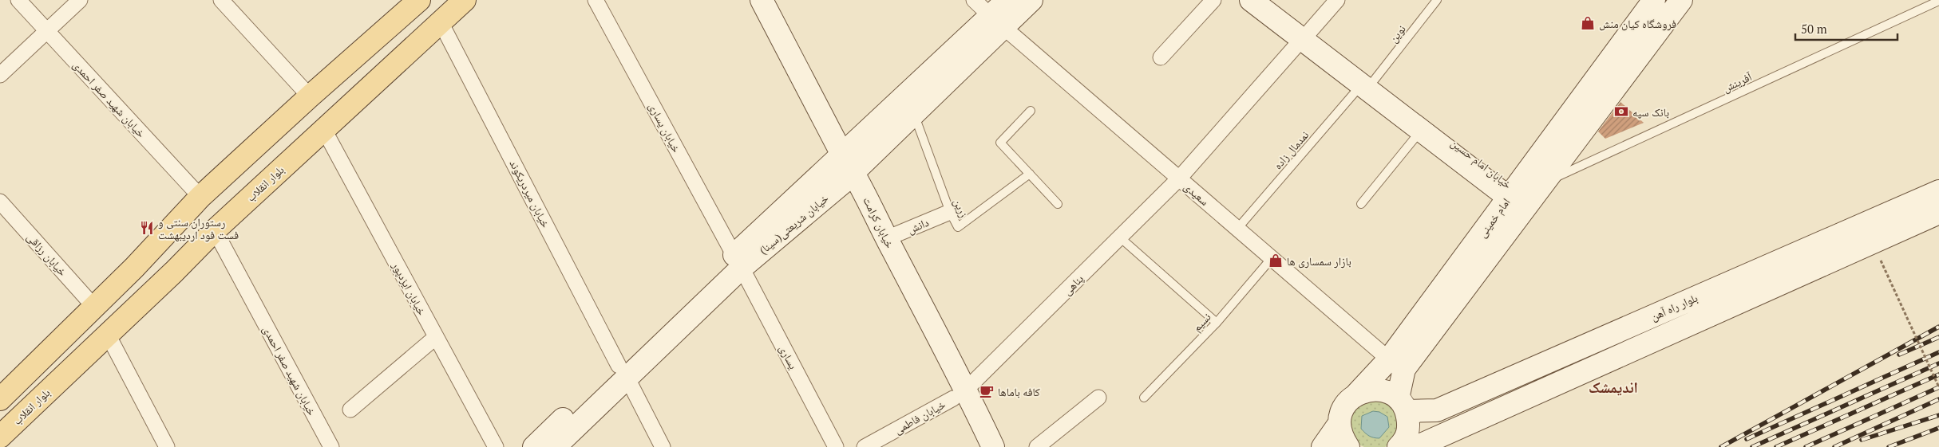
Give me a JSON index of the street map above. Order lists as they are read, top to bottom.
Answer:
{
  "streets": {
    "main road": [
      "خیابان امام حسین",
      "بلوار انقلاب",
      "امام خمینی",
      "خیابان کرامت",
      "خیابان شریعتی(سینا)",
      "بلوار راه آهن"
    ],
    "street": [
      "خیابان شهید صفر احمدی",
      "خیابان یساری",
      "خیابان میردریکوند",
      "سعیدی",
      "دانش",
      "خیابان رزاقی",
      "پناهی",
      "خیابان ایزدپور",
      "یساری",
      "خیابان فاطمی"
    ],
    "lane": [
      "نوین",
      "آفرینش",
      "نمدمال زاده",
      "زرین",
      "نسیم"
    ]
  },
  "crossings": [
    ["نوین", "نمدمال زاده"],
    ["نوین", "خیابان امام حسین"],
    ["آفرینش", "امام خمینی"],
    ["خیابان شهید صفر احمدی", "بلوار انقلاب"],
    ["خیابان یساری", "خیابان شریعتی(سینا)"],
    ["خیابان یساری", "یساری"],
    ["نمدمال زاده", "خیابان امام حسین"],
    ["نمدمال زاده", "سعیدی"],
    ["خیابان امام حسین", "امام خمینی"],
    ["خیابان امام حسین", "پناهی"],
    ["بلوار انقلاب", "خیابان میردریکوند"],
    ["بلوار انقلاب", "خیابان ایزدپور"],
    ["خیابان میردریکوند", "خیابان شریعتی(سینا)"],
    ["سعیدی", "امام خمینی"],
    ["سعیدی", "خیابان شریعتی(سینا)"],
    ["سعیدی", "پناهی"],
    ["سعیدی", "نسیم"],
    ["زرین", "خیابان شریعتی(سینا)"],
    ["زرین", "دانش"],
    ["امام خمینی", "بلوار راه آهن"],
    ["خیابان کرامت", "خیابان شریعتی(سینا)"],
    ["خیابان کرامت", "دانش"],
    ["خیابان کرامت", "پناهی"],
    ["خیابان کرامت", "خیابان فاطمی"],
    ["خیابان شریعتی(سینا)", "یساری"],
    ["پناهی", "خیابان فاطمی"]
  ],
  "districts": ["اندیمشک"],
  "places": {
    "shop": ["فروشگاه کیان منش", "بازار سمساری ها"],
    "bank": ["بانک سپه"],
    "restaurant": ["رستوران سنتی و فست فود اردیبهشت"],
    "cafe": ["کافه باماها"]
  },
  "scale_bar": "50 m"
}
